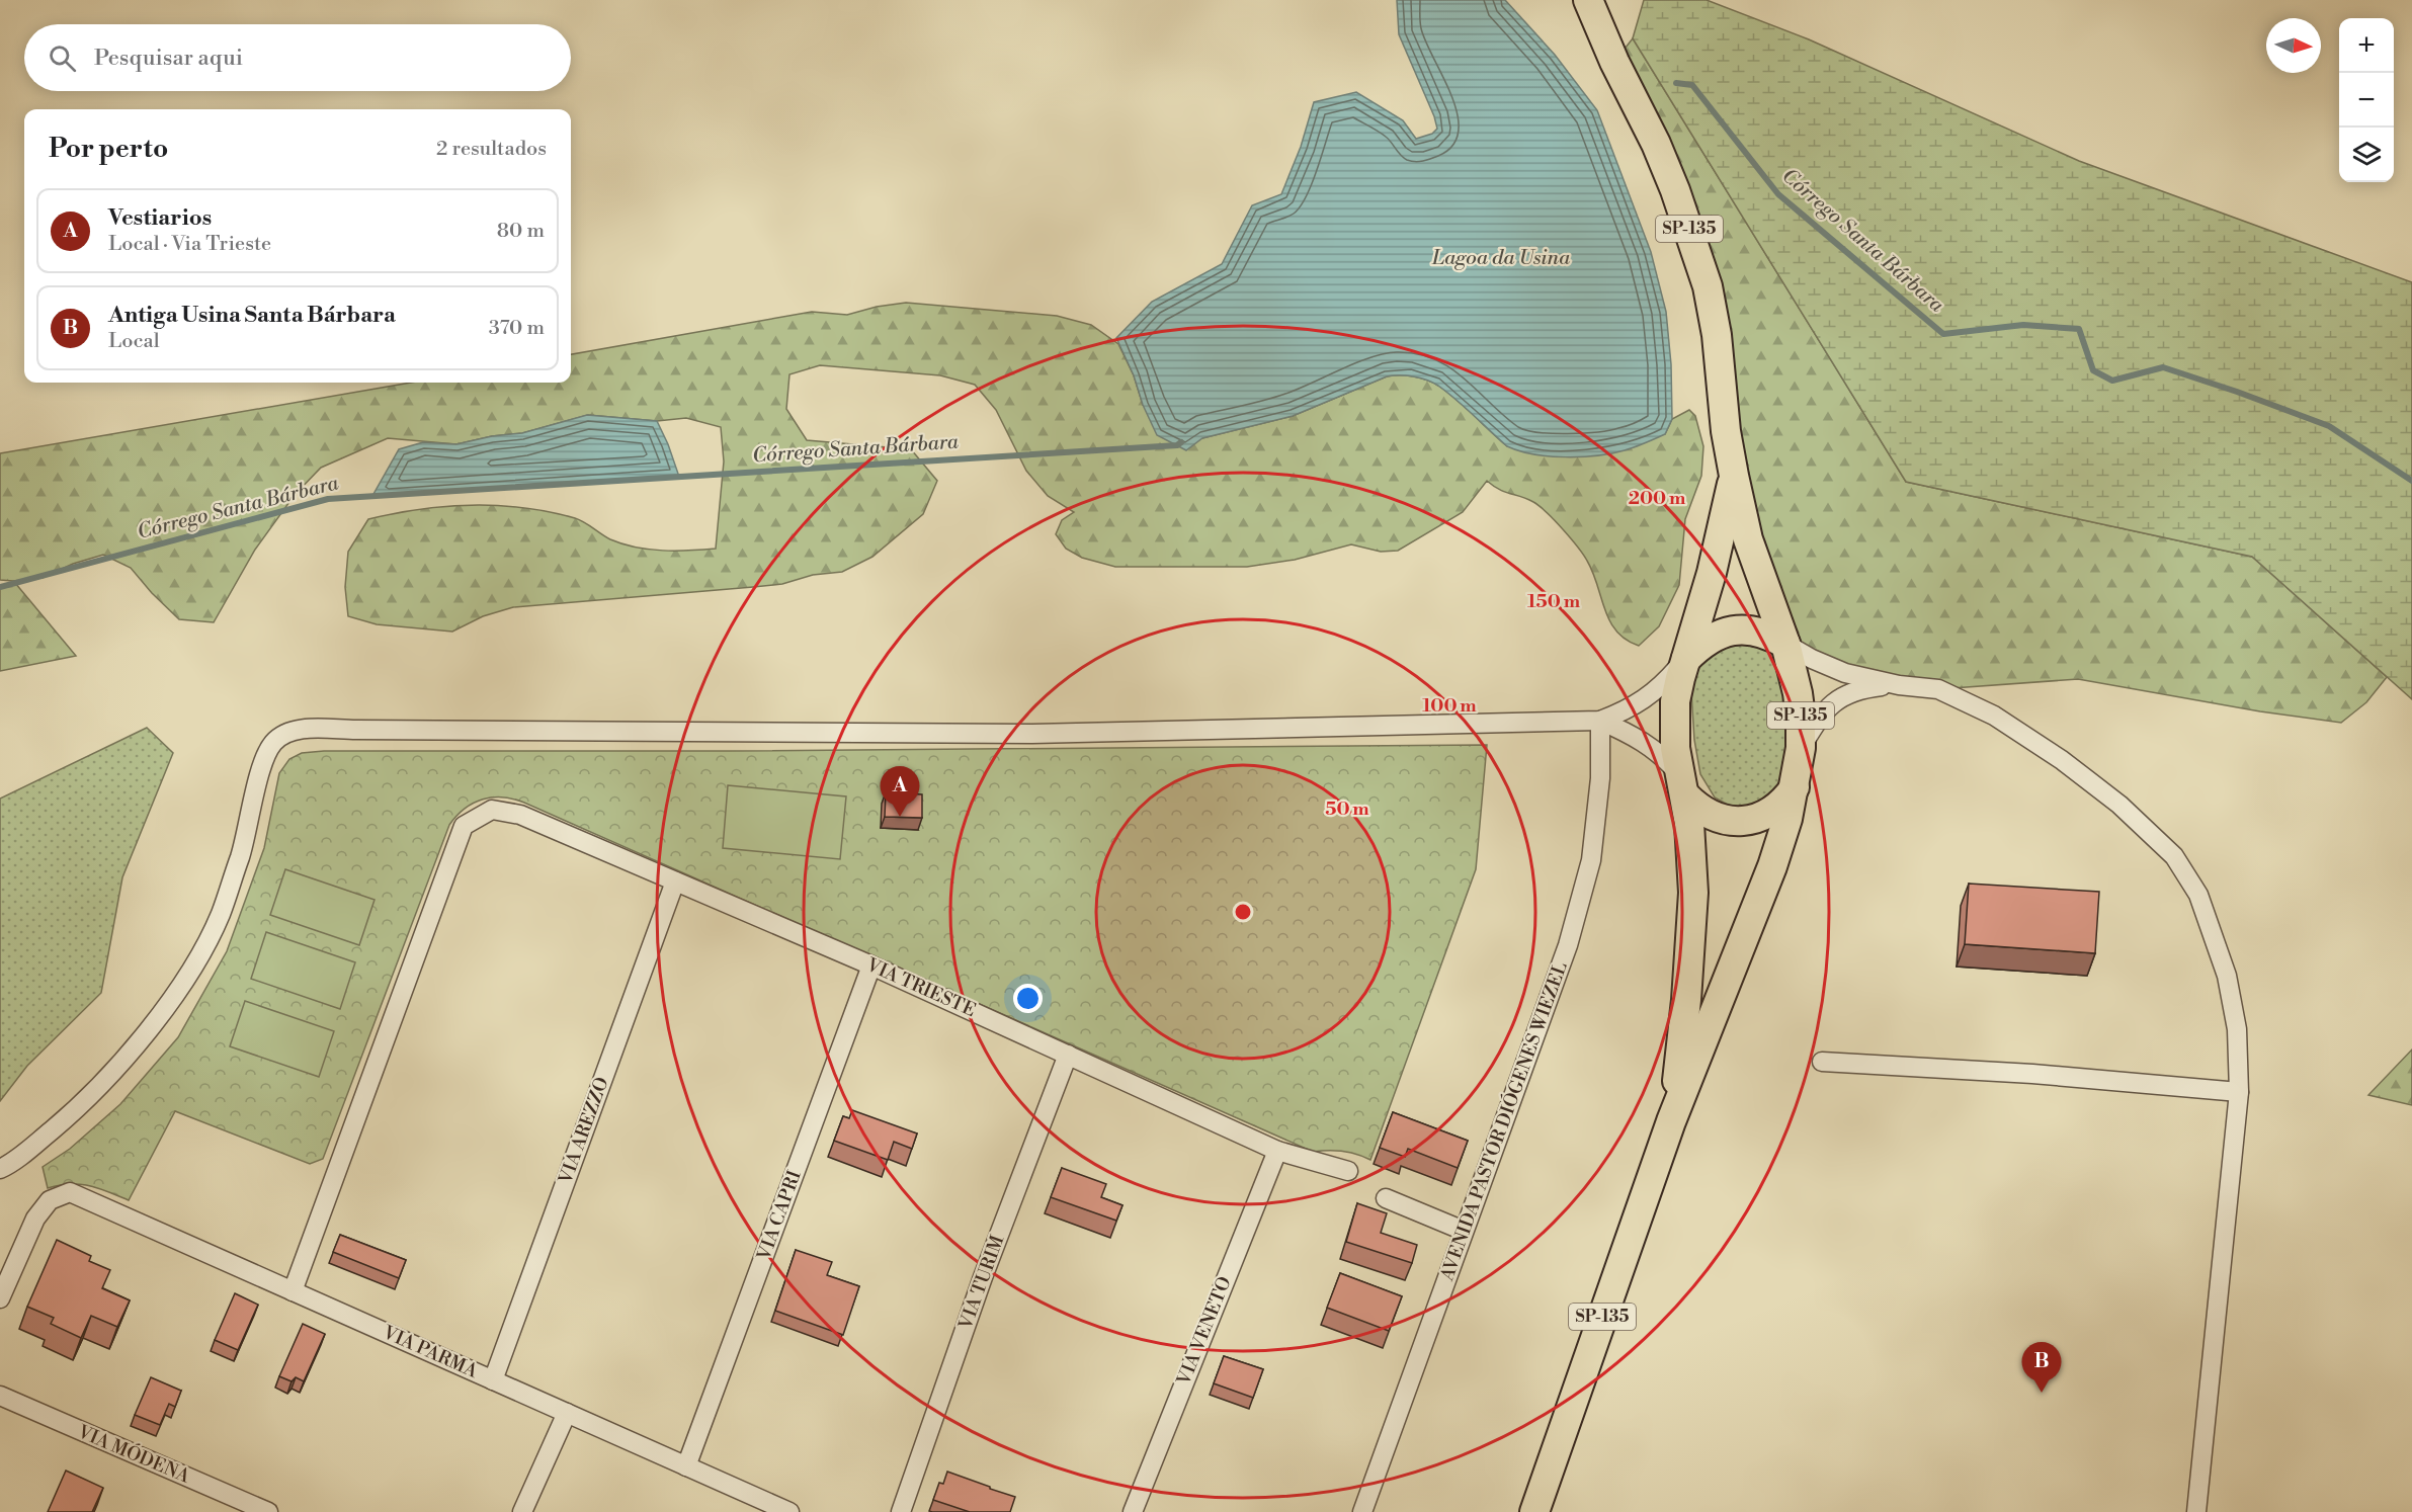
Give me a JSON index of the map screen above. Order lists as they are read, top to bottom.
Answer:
{
  "streets": {
    "main road": ["SP-135"],
    "street": [
      "VIA TRIESTE",
      "AVENIDA PASTOR DIÓGENES WIEZEL",
      "VIA AREZZO",
      "VIA CAPRI",
      "VIA TURIM",
      "VIA VENETO",
      "VIA PARMA",
      "VIA MÓDENA"
    ]
  },
  "crossings": [
    ["VIA TRIESTE", "VIA AREZZO"],
    ["VIA TRIESTE", "VIA CAPRI"],
    ["VIA TRIESTE", "VIA TURIM"],
    ["VIA TRIESTE", "VIA VENETO"],
    ["VIA TRIESTE", "VIA PARMA"],
    ["VIA AREZZO", "VIA PARMA"],
    ["VIA CAPRI", "VIA PARMA"]
  ],
  "water": ["Córrego Santa Bárbara", "Lagoa da Usina"],
  "north": "right",
  "page": {
    "map_buttons": ["+", "−"],
    "search": "Pesquisar aqui",
    "heading": ["Por perto", "2 resultados"],
    "list": [
      {
        "mark": "A",
        "name": "Vestiarios",
        "note": "Local · Via Trieste",
        "value": "80 m"
      },
      {
        "mark": "B",
        "name": "Antiga Usina Santa Bárbara",
        "note": "Local",
        "value": "370 m"
      }
    ],
    "pins": ["A", "B"]
  },
  "rings": [
    "200 m",
    "150 m",
    "100 m",
    "50 m"
  ]
}
